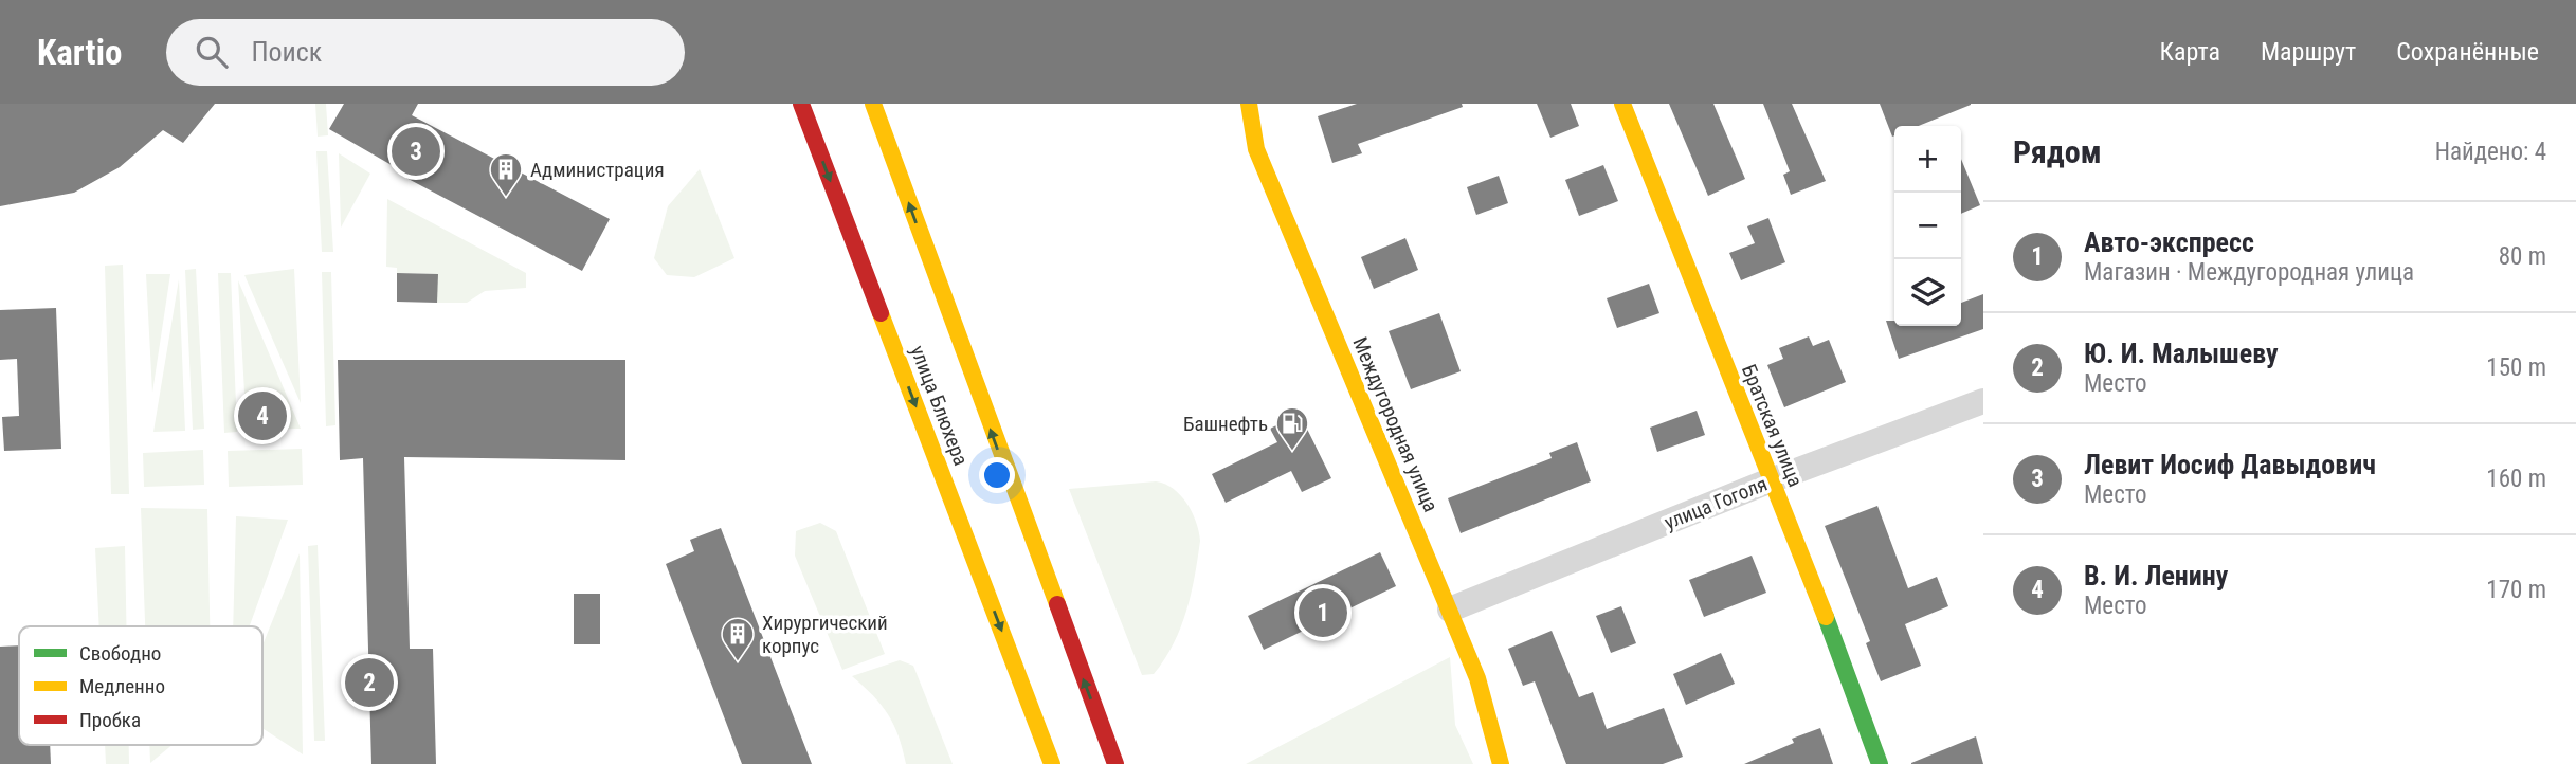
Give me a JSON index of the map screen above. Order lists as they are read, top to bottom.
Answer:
{
  "streets": {
    "street": [
      "улица Блюхера",
      "Междугородная улица",
      "Братская улица",
      "улица Гоголя"
    ]
  },
  "crossings": [
    ["Междугородная улица", "улица Гоголя"],
    ["Братская улица", "улица Гоголя"]
  ],
  "places": {
    "building": ["Администрация", "Хирургический корпус"],
    "fuel station": ["Башнефть"]
  },
  "legend": ["Свободно", "Медленно", "Пробка"],
  "page": {
    "header": "Kartio",
    "search": "Поиск",
    "nav": ["Карта", "Маршрут", "Сохранённые"],
    "heading": ["Рядом", "Найдено: 4"],
    "pins": [
      "3",
      "4",
      "1",
      "2"
    ],
    "map_buttons": ["+", "−"],
    "list": [
      {
        "mark": "1",
        "name": "Авто-экспресс",
        "note": "Магазин · Междугородная улица",
        "value": "80 m"
      },
      {
        "mark": "2",
        "name": "Ю. И. Малышеву",
        "note": "Место",
        "value": "150 m"
      },
      {
        "mark": "3",
        "name": "Левит Иосиф Давыдович",
        "note": "Место",
        "value": "160 m"
      },
      {
        "mark": "4",
        "name": "В. И. Ленину",
        "note": "Место",
        "value": "170 m"
      }
    ]
  }
}
